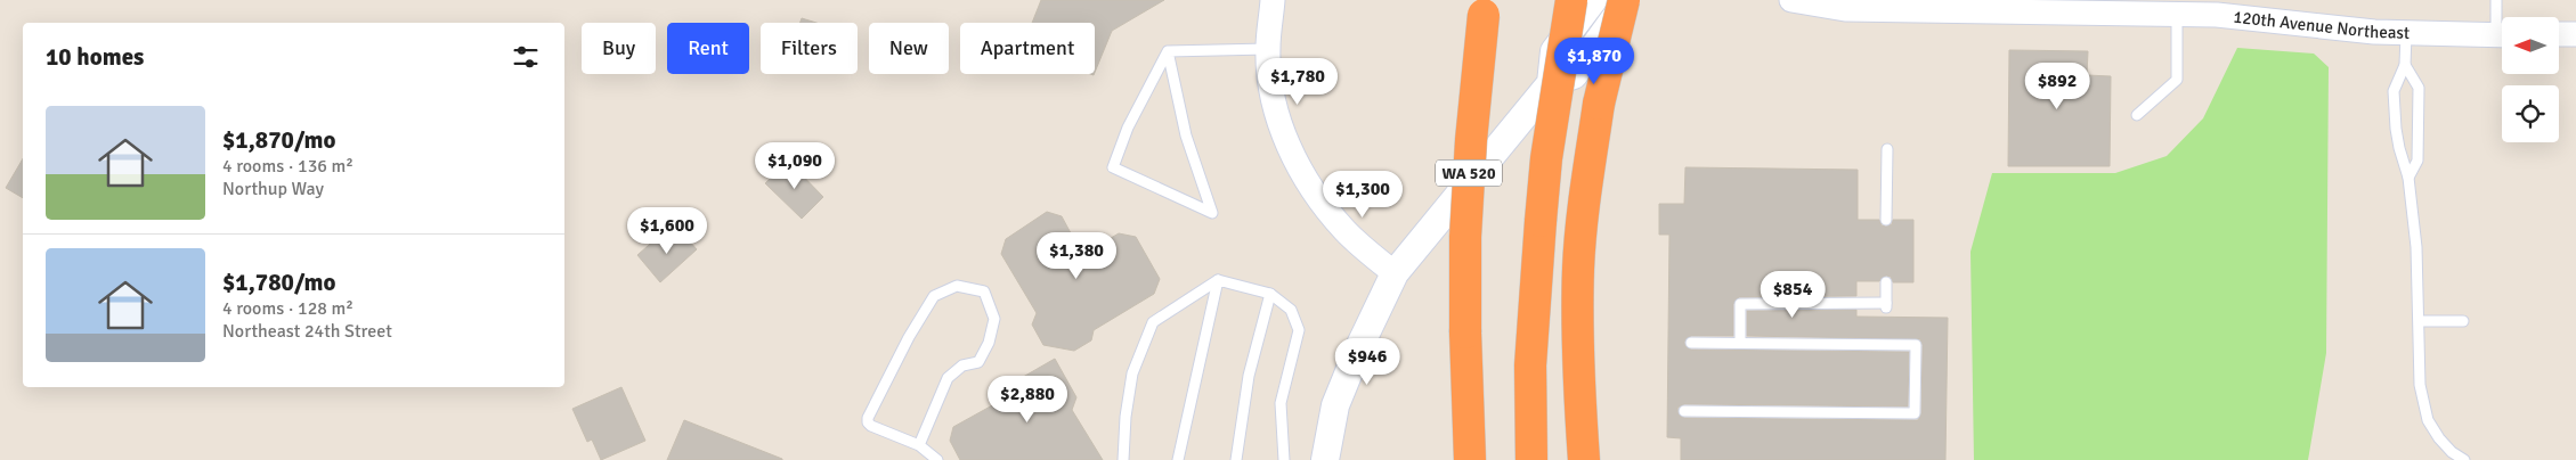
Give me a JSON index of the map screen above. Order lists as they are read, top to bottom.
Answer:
{
  "streets": {
    "highway": ["WA 520"],
    "street": ["120th Avenue Northeast"]
  },
  "north": "left",
  "page": {
    "chip": [
      "Buy",
      "Rent",
      "Filters",
      "New",
      "Apartment"
    ],
    "heading": "10 homes",
    "price": [
      "$1,870",
      "$1,780",
      "$892",
      "$1,090",
      "$1,300",
      "$1,600",
      "$1,380",
      "$854",
      "$946",
      "$2,880"
    ],
    "list": [
      {
        "name": "$1,870/mo",
        "note": "4 rooms · 136 m² · Northup Way"
      },
      {
        "name": "$1,780/mo",
        "note": "4 rooms · 128 m² · Northeast 24th Street"
      }
    ]
  }
}
